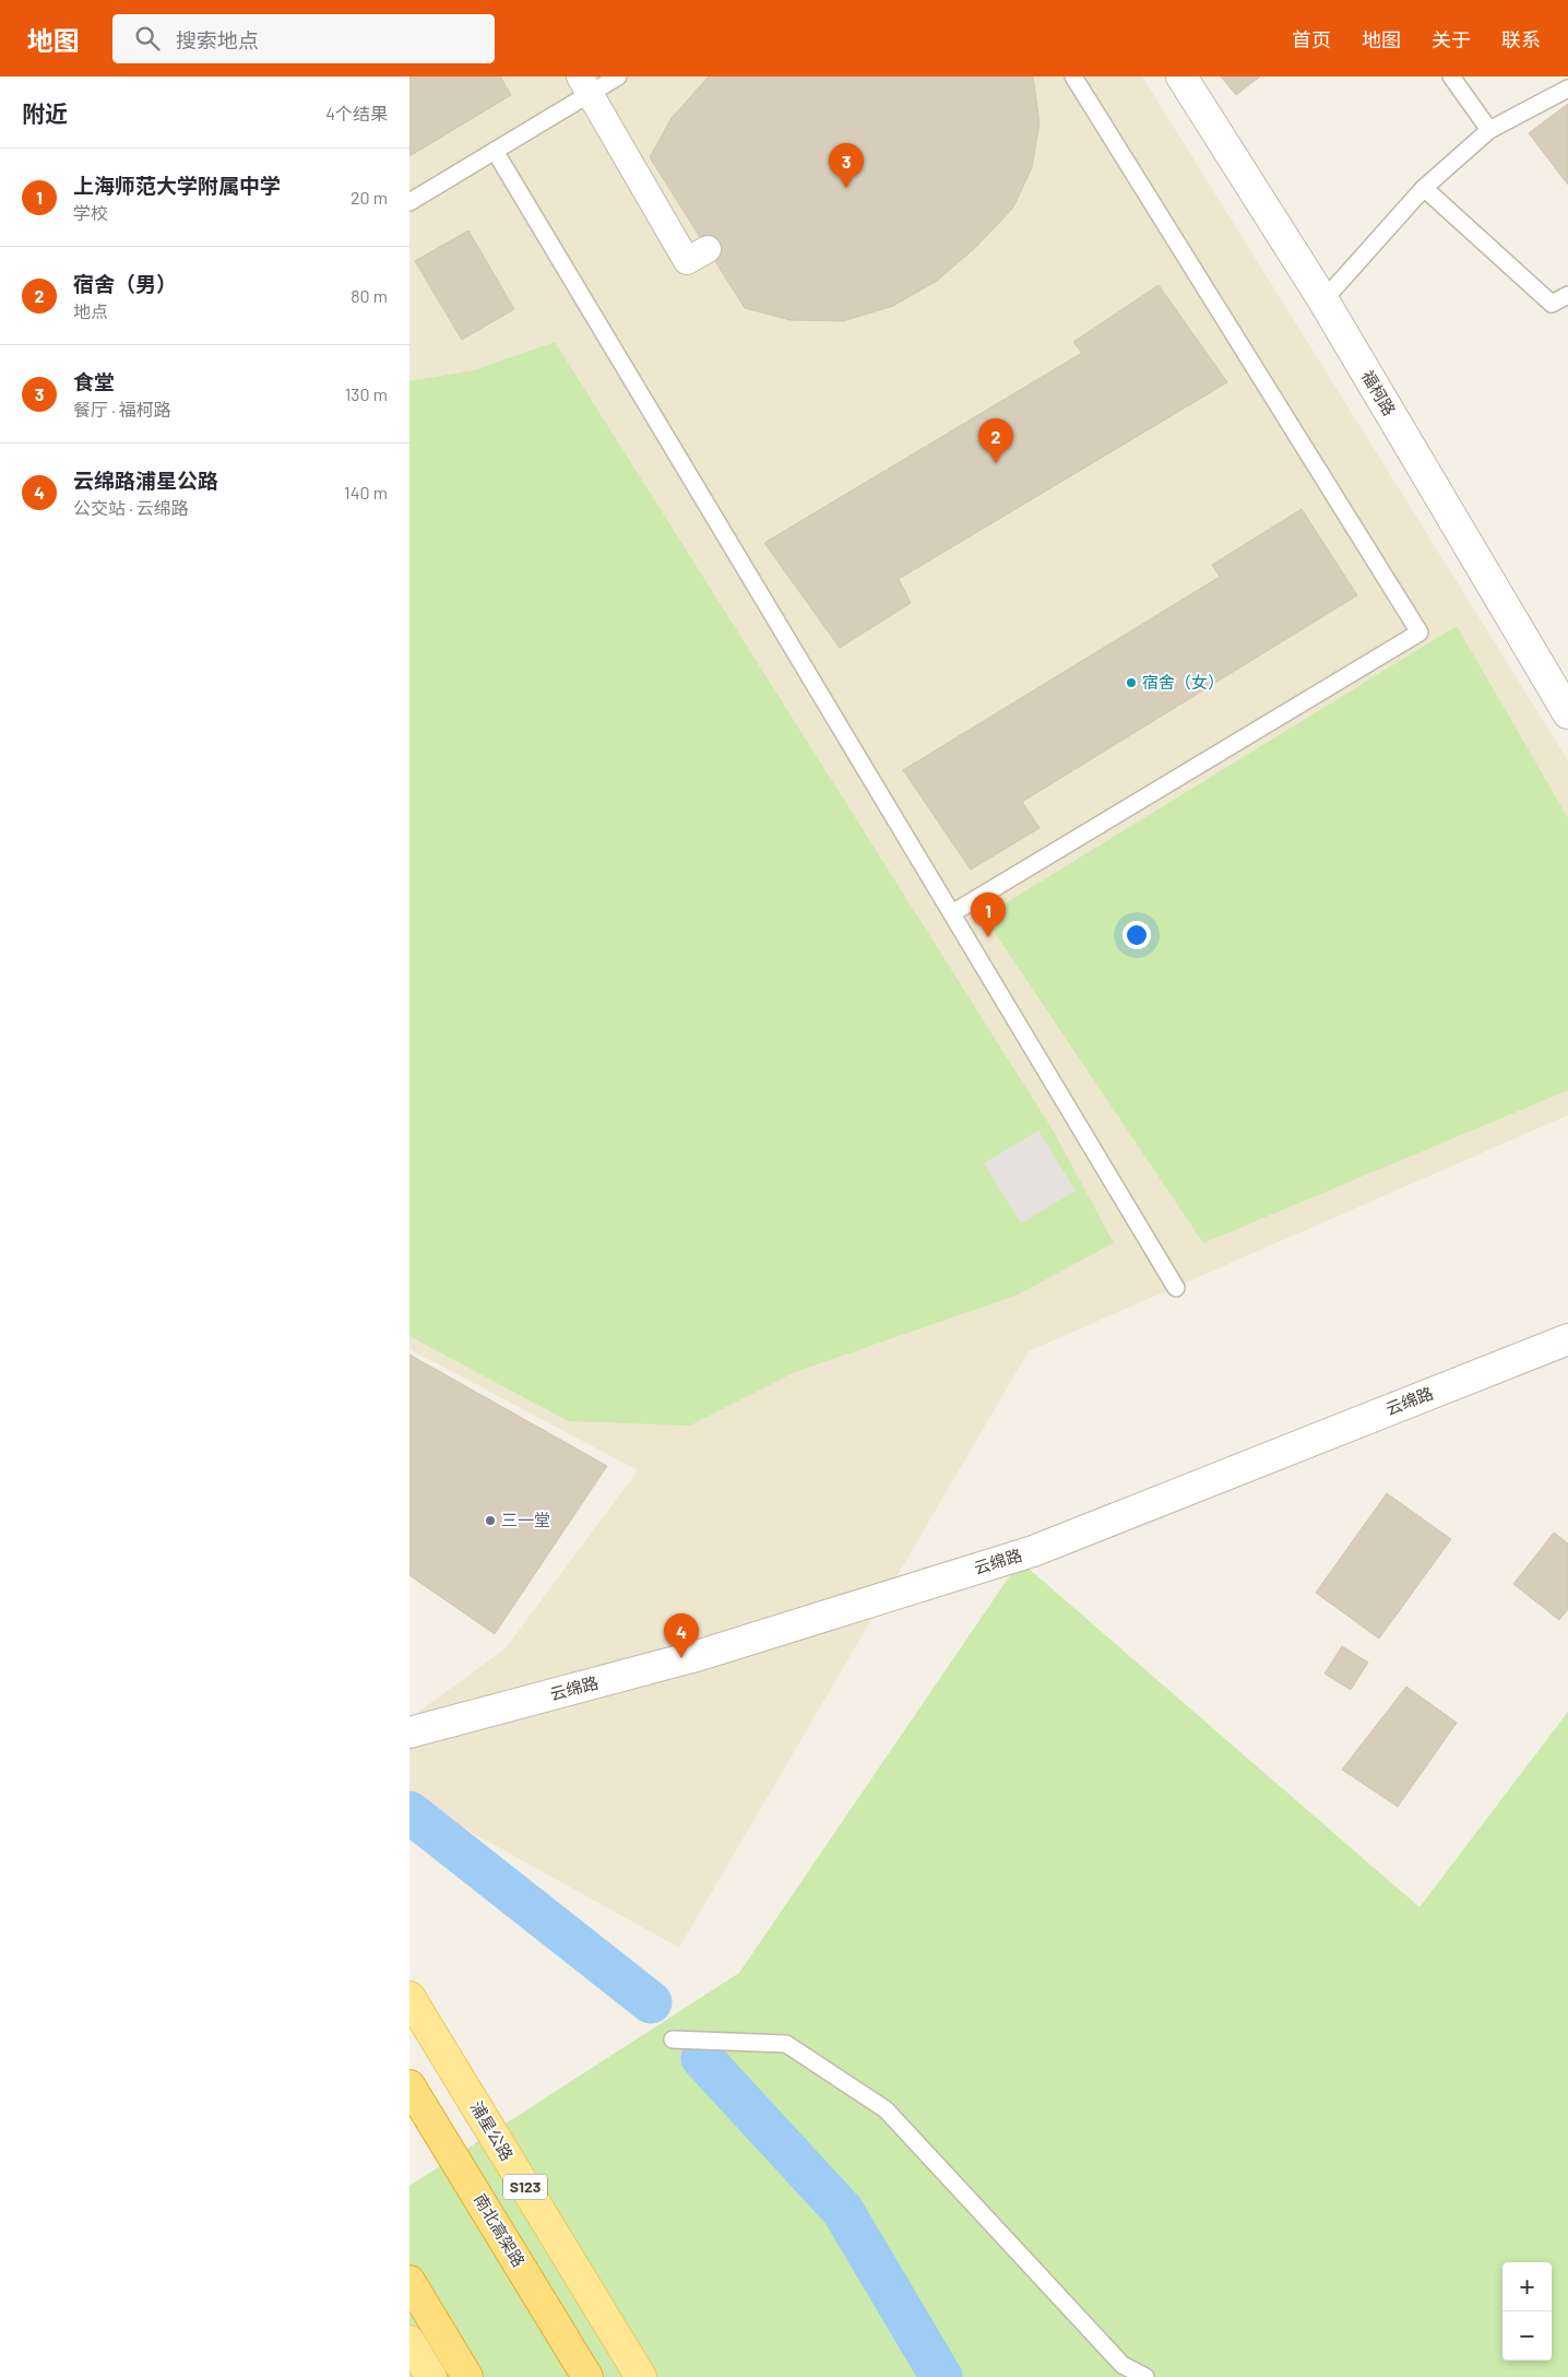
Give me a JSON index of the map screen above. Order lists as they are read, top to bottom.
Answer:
{
  "streets": {
    "highway": ["南北高架路"],
    "main road": ["浦星公路", "S123"],
    "street": ["福柯路", "云绵路"]
  },
  "places": ["宿舍（女）", "三一堂"],
  "page": {
    "header": "地图",
    "search": "搜索地点",
    "nav": [
      "首页",
      "地图",
      "关于",
      "联系"
    ],
    "heading": ["附近", "4个结果"],
    "pins": [
      "3",
      "2",
      "1",
      "4"
    ],
    "list": [
      {
        "mark": "1",
        "name": "上海师范大学附属中学",
        "note": "学校",
        "value": "20 m"
      },
      {
        "mark": "2",
        "name": "宿舍（男）",
        "note": "地点",
        "value": "80 m"
      },
      {
        "mark": "3",
        "name": "食堂",
        "note": "餐厅 · 福柯路",
        "value": "130 m"
      },
      {
        "mark": "4",
        "name": "云绵路浦星公路",
        "note": "公交站 · 云绵路",
        "value": "140 m"
      }
    ],
    "map_buttons": ["+", "−"]
  }
}
